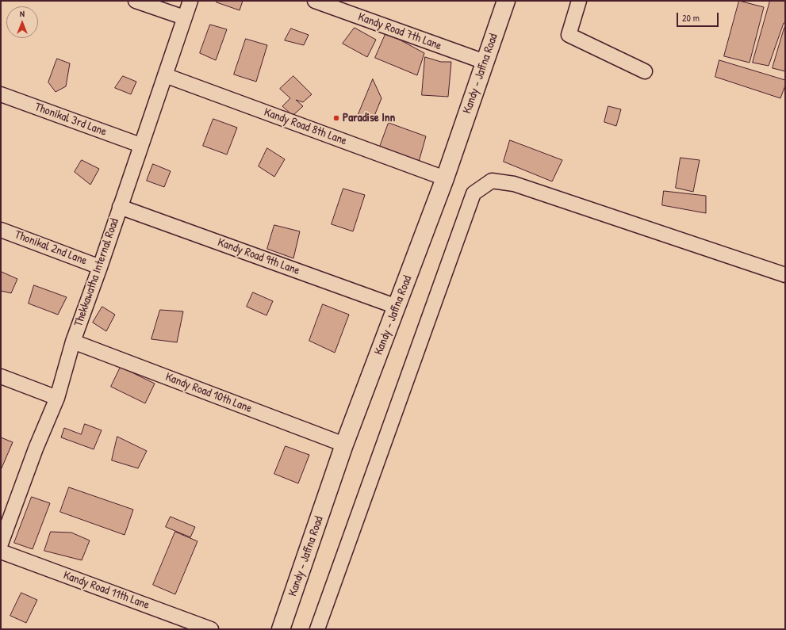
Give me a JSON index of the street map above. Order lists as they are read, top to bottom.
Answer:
{
  "streets": {
    "highway": ["Kandy - Jaffna Road"],
    "street": [
      "Kandy Road 7th Lane",
      "Thonikal 3rd Lane",
      "Kandy Road 8th Lane",
      "Thonikal 2nd Lane",
      "Kandy Road 9th Lane",
      "Thekkawatha Internal Road",
      "Kandy Road 10th Lane",
      "Kandy Road 11th Lane"
    ]
  },
  "crossings": [
    ["Kandy Road 7th Lane", "Kandy - Jaffna Road"],
    ["Kandy - Jaffna Road", "Kandy Road 8th Lane"],
    ["Kandy - Jaffna Road", "Kandy Road 9th Lane"],
    ["Kandy - Jaffna Road", "Kandy Road 10th Lane"],
    ["Thonikal 3rd Lane", "Thekkawatha Internal Road"],
    ["Kandy Road 8th Lane", "Thekkawatha Internal Road"],
    ["Thonikal 2nd Lane", "Thekkawatha Internal Road"],
    ["Kandy Road 9th Lane", "Thekkawatha Internal Road"],
    ["Thekkawatha Internal Road", "Kandy Road 10th Lane"]
  ],
  "places": ["Paradise Inn"],
  "scale_bar": "20 m",
  "north": "top"
}
